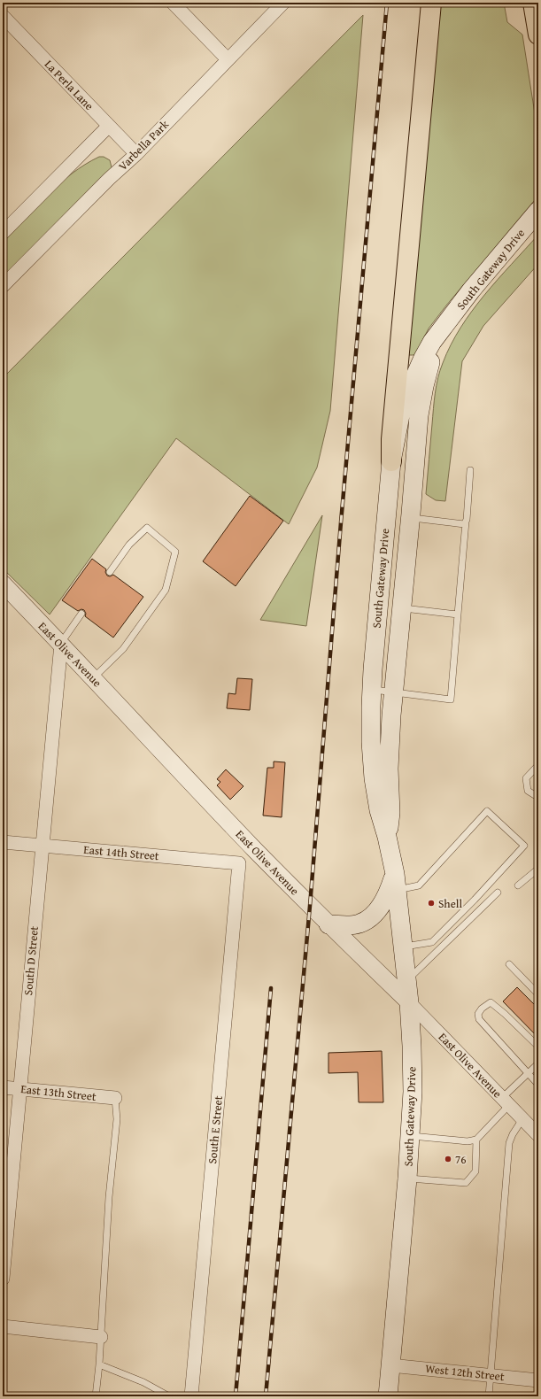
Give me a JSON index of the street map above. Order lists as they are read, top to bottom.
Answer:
{
  "streets": {
    "main road": ["South Gateway Drive"],
    "street": [
      "La Perla Lane",
      "Varbella Park",
      "East Olive Avenue",
      "East 14th Street",
      "South D Street",
      "East 13th Street",
      "South E Street",
      "West 12th Street"
    ]
  },
  "crossings": [
    ["La Perla Lane", "Varbella Park"],
    ["South Gateway Drive", "East Olive Avenue"],
    ["South Gateway Drive", "West 12th Street"],
    ["East Olive Avenue", "South D Street"],
    ["East 14th Street", "South D Street"],
    ["East 14th Street", "South E Street"],
    ["South D Street", "East 13th Street"]
  ],
  "places": ["Shell", "76"]
}
